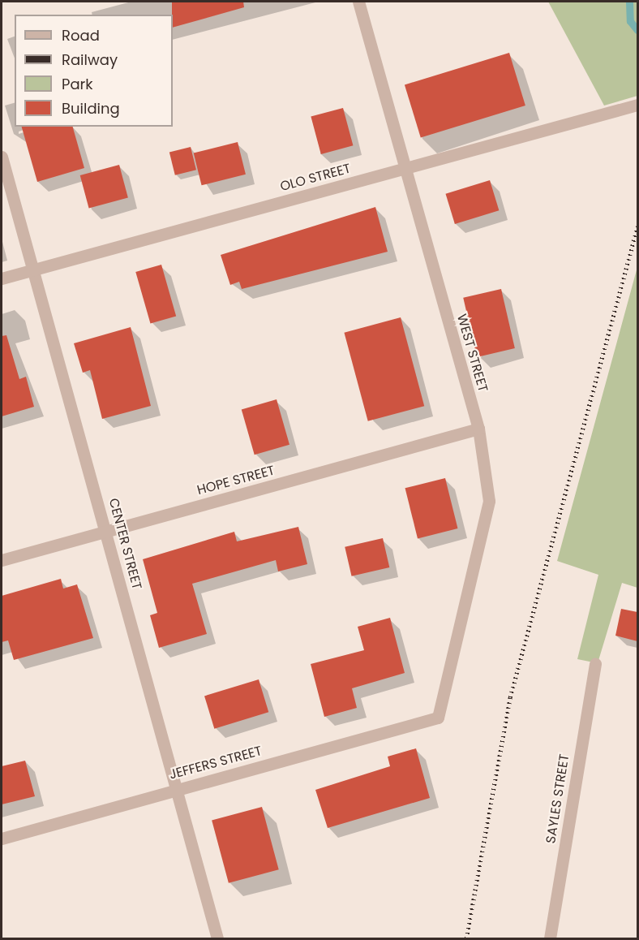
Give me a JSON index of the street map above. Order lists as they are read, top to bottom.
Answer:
{
  "streets": {
    "street": [
      "OLO STREET",
      "WEST STREET",
      "HOPE STREET",
      "CENTER STREET",
      "JEFFERS STREET",
      "SAYLES STREET"
    ]
  },
  "crossings": [
    ["OLO STREET", "WEST STREET"],
    ["OLO STREET", "CENTER STREET"],
    ["WEST STREET", "HOPE STREET"],
    ["WEST STREET", "JEFFERS STREET"],
    ["HOPE STREET", "CENTER STREET"],
    ["CENTER STREET", "JEFFERS STREET"]
  ],
  "legend": [
    "Road",
    "Railway",
    "Park",
    "Building"
  ]
}
